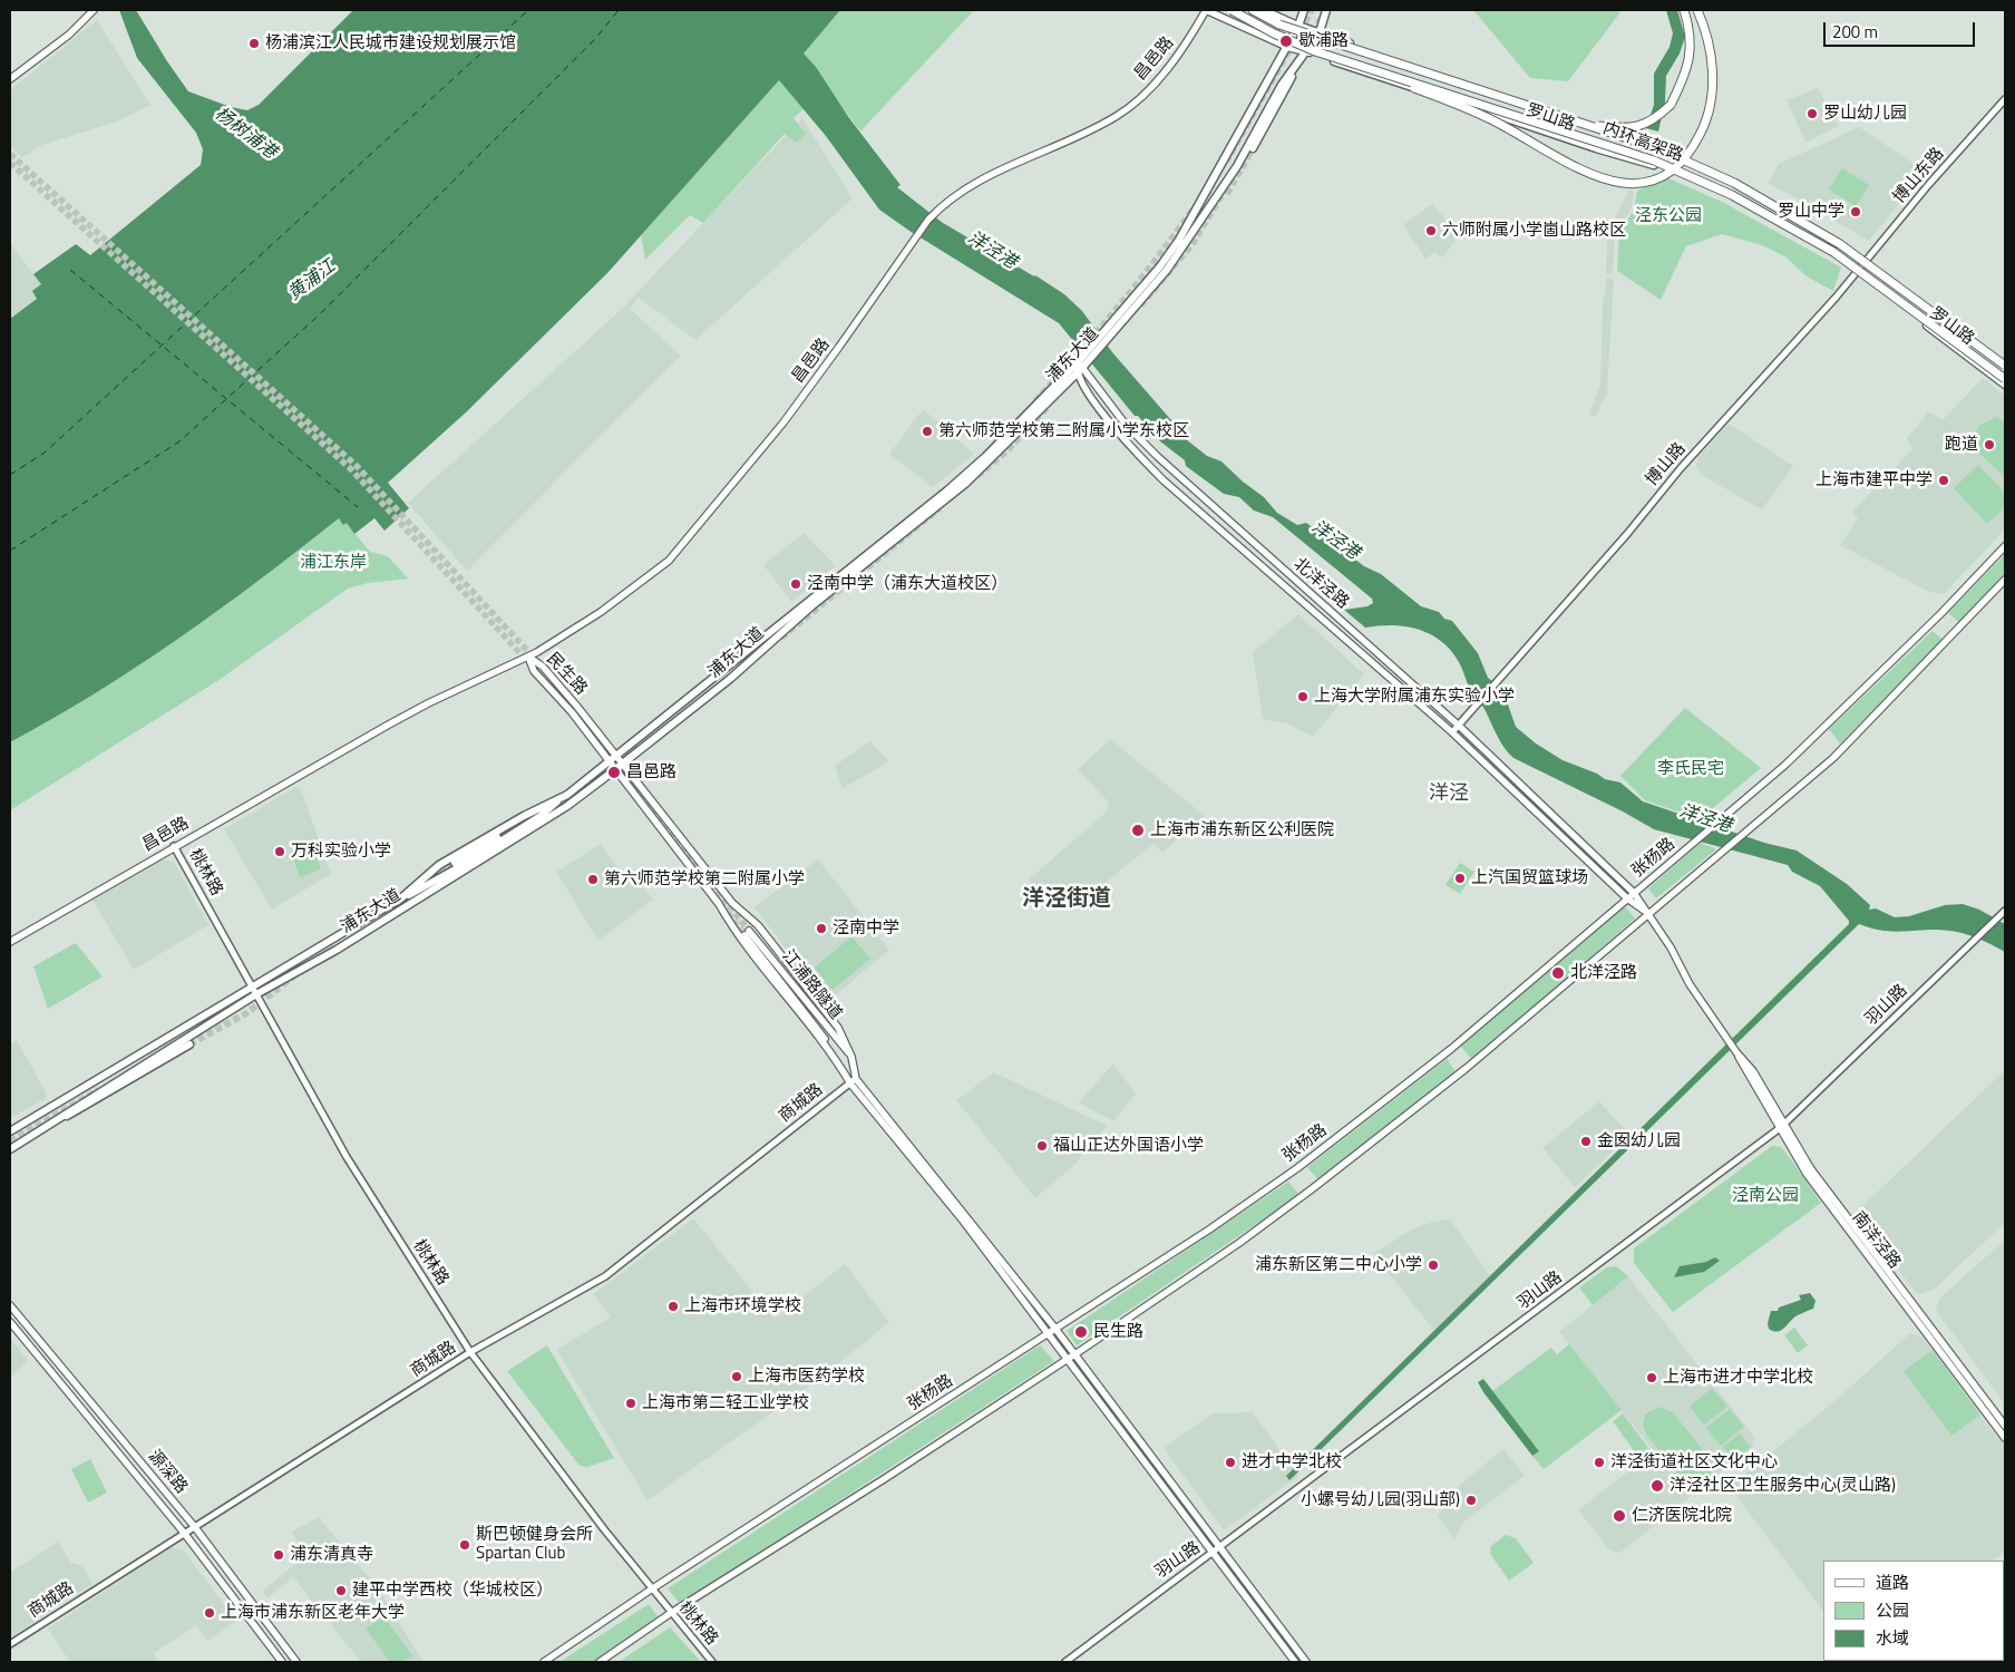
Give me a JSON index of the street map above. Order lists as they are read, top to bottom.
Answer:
{
  "streets": {
    "highway": ["内环高架路"],
    "main road": [
      "昌邑路",
      "罗山路",
      "浦东大道",
      "北洋泾路",
      "民生路",
      "张杨路",
      "江浦路隧道",
      "南洋泾路",
      "源深路"
    ],
    "street": [
      "博山东路",
      "博山路",
      "桃林路",
      "羽山路",
      "商城路"
    ]
  },
  "crossings": [
    ["昌邑路", "罗山路"],
    ["昌邑路", "民生路"],
    ["昌邑路", "桃林路"],
    ["罗山路", "内环高架路"],
    ["罗山路", "博山东路"],
    ["罗山路", "浦东大道"],
    ["罗山路", "博山路"],
    ["内环高架路", "浦东大道"],
    ["博山东路", "博山路"],
    ["浦东大道", "北洋泾路"],
    ["浦东大道", "民生路"],
    ["浦东大道", "桃林路"],
    ["博山路", "北洋泾路"],
    ["北洋泾路", "张杨路"],
    ["北洋泾路", "南洋泾路"],
    ["民生路", "张杨路"],
    ["民生路", "江浦路隧道"],
    ["民生路", "羽山路"],
    ["民生路", "商城路"],
    ["张杨路", "桃林路"],
    ["桃林路", "商城路"],
    ["羽山路", "南洋泾路"],
    ["商城路", "源深路"]
  ],
  "districts": ["洋泾", "洋泾街道"],
  "water": ["杨树浦港", "洋泾港", "黄浦江"],
  "parks": [
    "泾东公园",
    "浦江东岸",
    "李氏民宅",
    "泾南公园"
  ],
  "places": [
    "歇浦路",
    "杨浦滨江人民城市建设规划展示馆",
    "罗山幼儿园",
    "罗山中学",
    "六师附属小学崮山路校区",
    "第六师范学校第二附属小学东校区",
    "跑道",
    "上海市建平中学",
    "泾南中学（浦东大道校区）",
    "上海大学附属浦东实验小学",
    "昌邑路",
    "上海市浦东新区公利医院",
    "万科实验小学",
    "上汽国贸篮球场",
    "第六师范学校第二附属小学",
    "泾南中学",
    "北洋泾路",
    "金囡幼儿园",
    "福山正达外国语小学",
    "浦东新区第二中心小学",
    "上海市环境学校",
    "民生路",
    "上海市医药学校",
    "上海市进才中学北校",
    "上海市第二轻工业学校",
    "进才中学北校",
    "洋泾街道社区文化中心",
    "洋泾社区卫生服务中心(灵山路)",
    "小螺号幼儿园(羽山部)",
    "仁济医院北院",
    "斯巴顿健身会所 Spartan Club",
    "浦东清真寺",
    "建平中学西校（华城校区）",
    "上海市浦东新区老年大学"
  ],
  "legend": ["道路", "公园", "水域"],
  "scale_bar": "200 m"
}
